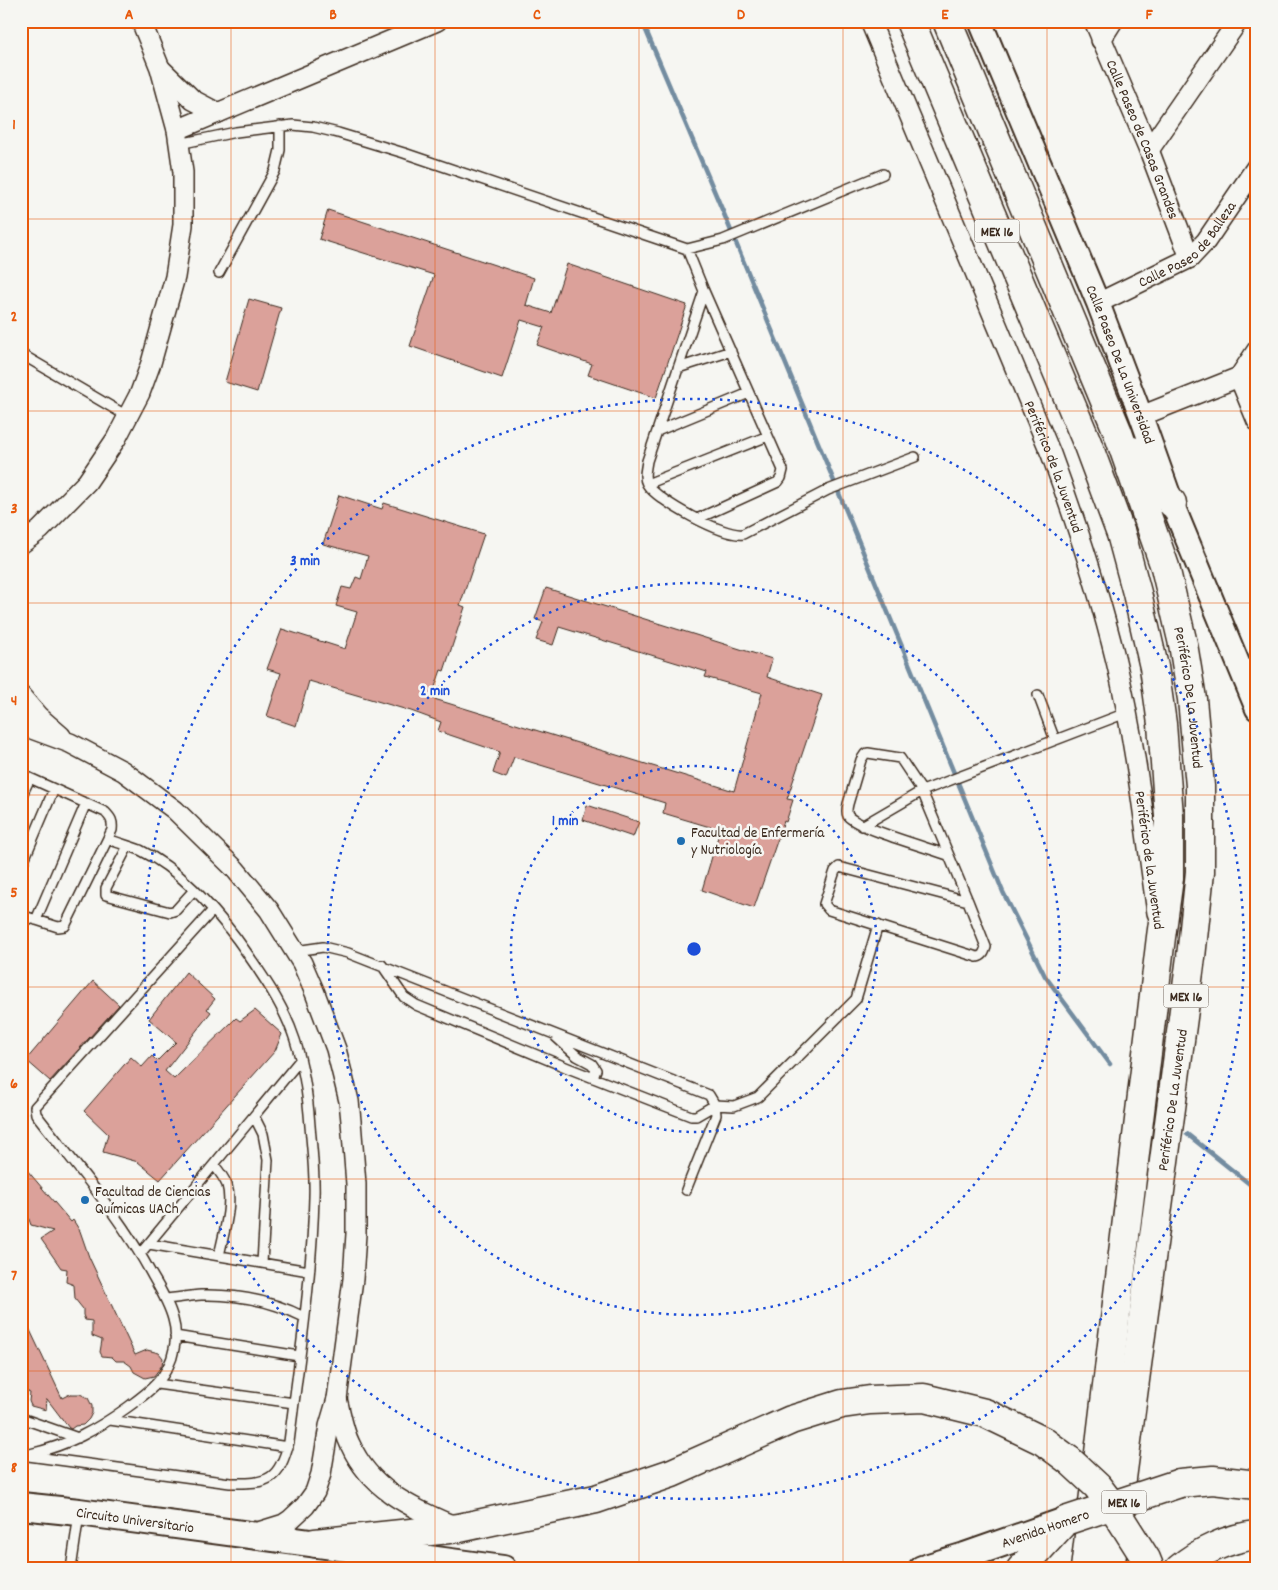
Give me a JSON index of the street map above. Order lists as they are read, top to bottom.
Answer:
{
  "streets": {
    "main road": [
      "MEX 16",
      "Periférico De La Juventud",
      "Circuito Universitario",
      "Avenida Homero"
    ],
    "street": [
      "Calle Paseo de Casas Grandes",
      "Calle Paseo de Balleza",
      "Calle Paseo De La Universidad",
      "Periférico de la Juventud"
    ]
  },
  "crossings": [
    ["Calle Paseo de Casas Grandes", "Calle Paseo de Balleza"],
    ["MEX 16", "Periférico De La Juventud"],
    ["Calle Paseo de Balleza", "Calle Paseo De La Universidad"],
    ["Periférico de la Juventud", "Periférico De La Juventud"]
  ],
  "places": ["Facultad de Enfermería y Nutriología", "Facultad de Ciencias Químicas UACh"],
  "grid": {
    "columns": [
      "A",
      "B",
      "C",
      "D",
      "E",
      "F"
    ],
    "rows": [
      "1",
      "2",
      "3",
      "4",
      "5",
      "6",
      "7",
      "8"
    ]
  },
  "rings": ["3 min", "2 min", "1 min"]
}
